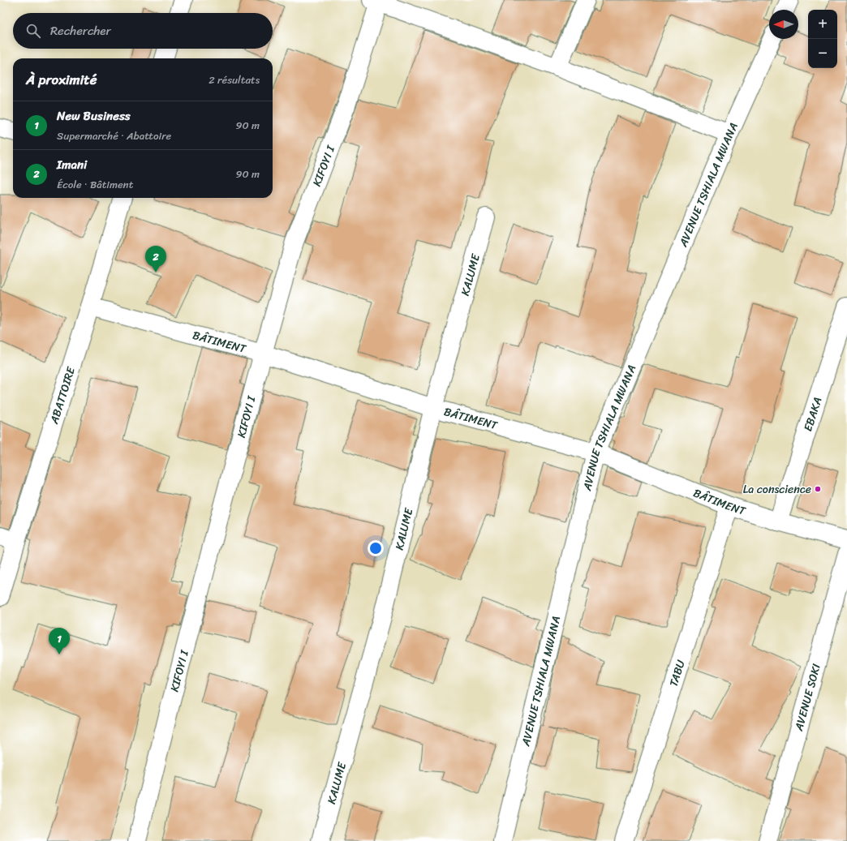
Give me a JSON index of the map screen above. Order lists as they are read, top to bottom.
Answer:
{
  "streets": {
    "street": [
      "KIFOYI I",
      "AVENUE TSHIALA MWANA",
      "KALUME",
      "BÂTIMENT",
      "ABATTOIRE",
      "EBAKA",
      "TABU",
      "AVENUE SOKI"
    ]
  },
  "crossings": [
    ["KIFOYI I", "BÂTIMENT"],
    ["AVENUE TSHIALA MWANA", "BÂTIMENT"],
    ["KALUME", "BÂTIMENT"],
    ["BÂTIMENT", "ABATTOIRE"],
    ["BÂTIMENT", "EBAKA"],
    ["BÂTIMENT", "TABU"]
  ],
  "places": ["La conscience"],
  "north": "left",
  "page": {
    "map_buttons": ["+", "−"],
    "search": "Rechercher",
    "heading": ["À proximité", "2 résultats"],
    "list": [
      {
        "mark": "1",
        "name": "New Business",
        "note": "Supermarché · Abattoire",
        "value": "90 m"
      },
      {
        "mark": "2",
        "name": "Imani",
        "note": "École · Bâtiment",
        "value": "90 m"
      }
    ],
    "pins": ["2", "1"]
  }
}
